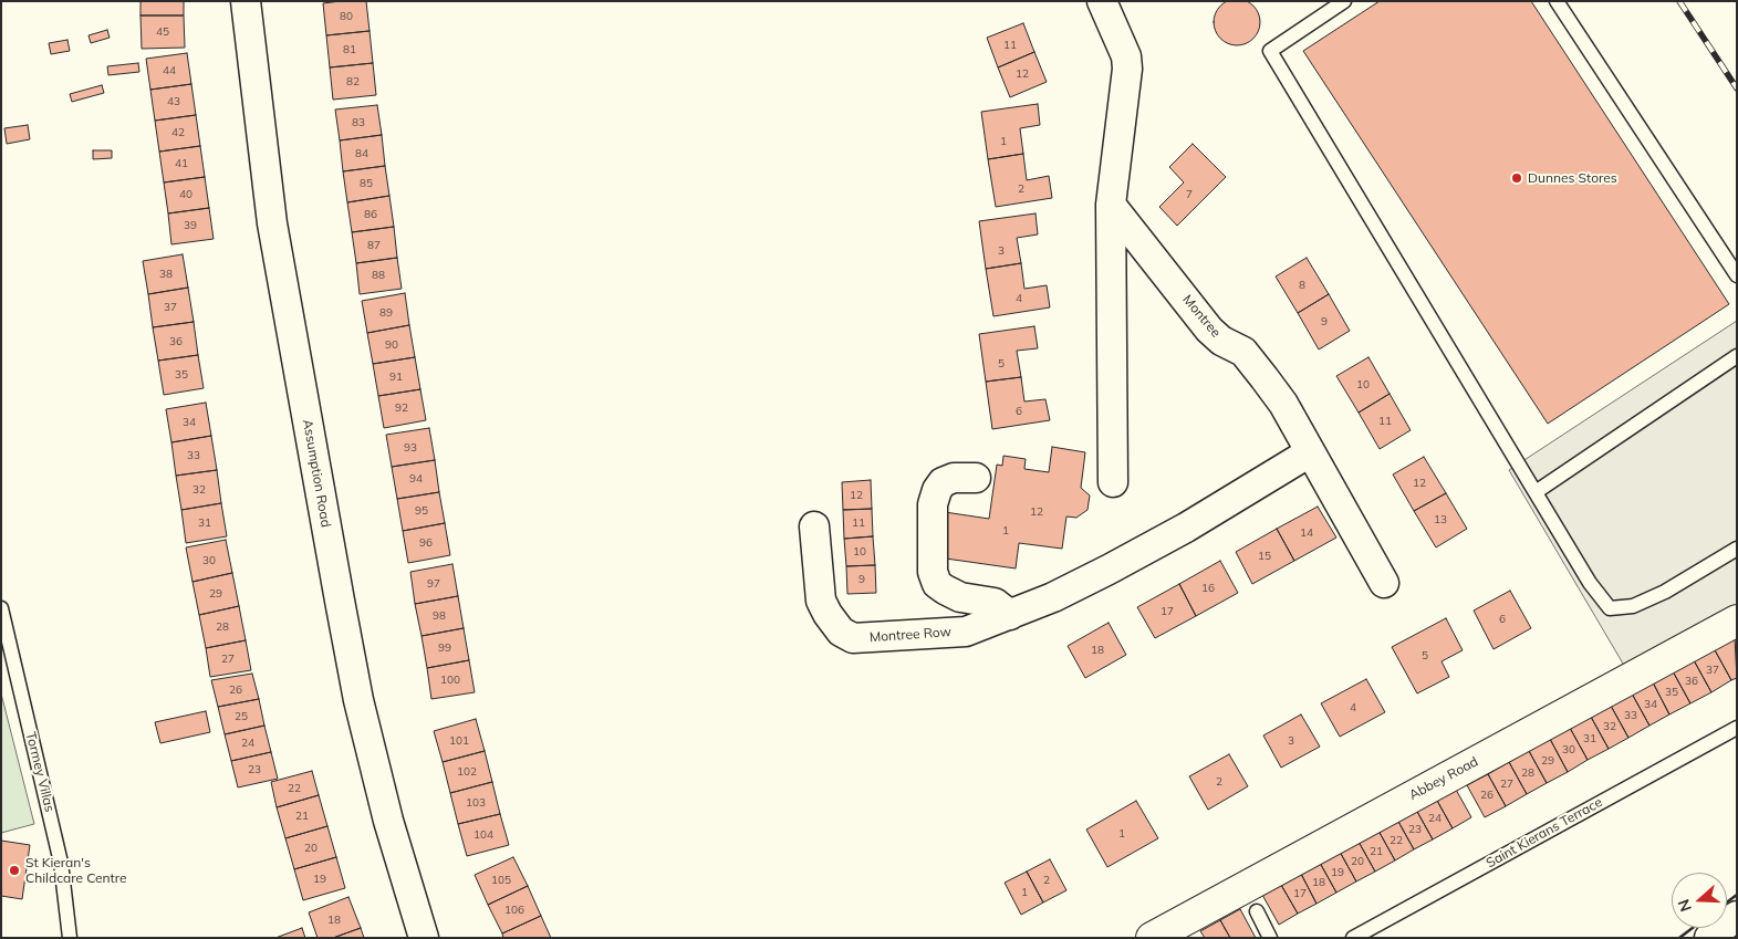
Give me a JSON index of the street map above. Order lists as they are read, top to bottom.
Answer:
{
  "streets": {
    "street": [
      "Montree",
      "Assumption Road",
      "Montree Row",
      "Abbey Road"
    ],
    "lane": ["Tormey Villas", "Saint Kierans Terrace"]
  },
  "crossings": [
    ["Montree", "Montree Row"]
  ],
  "places": ["Dunnes Stores", "St Kieran's Childcare Centre"],
  "house_numbers": [
    "80",
    "45",
    "11",
    "81",
    "44",
    "12",
    "82",
    "43",
    "83",
    "42",
    "1",
    "84",
    "41",
    "85",
    "2",
    "40",
    "7",
    "86",
    "39",
    "87",
    "3",
    "38",
    "88",
    "8",
    "4",
    "37",
    "89",
    "9",
    "36",
    "90",
    "5",
    "35",
    "91",
    "10",
    "92",
    "6",
    "11",
    "34",
    "93",
    "33",
    "94",
    "12",
    "32",
    "12",
    "95",
    "12",
    "13",
    "31",
    "11",
    "1",
    "14",
    "96",
    "10",
    "15",
    "30",
    "9",
    "97",
    "16",
    "29",
    "17",
    "98",
    "6",
    "28",
    "99",
    "18",
    "5",
    "27",
    "37",
    "100",
    "36",
    "26",
    "35",
    "34",
    "4",
    "33",
    "25",
    "32",
    "31",
    "101",
    "3",
    "24",
    "30",
    "29",
    "23",
    "102",
    "28",
    "2",
    "27",
    "22",
    "26",
    "103",
    "21",
    "24",
    "23",
    "1",
    "104",
    "22",
    "20",
    "21",
    "20",
    "19",
    "19",
    "105",
    "2",
    "18",
    "1",
    "17",
    "106",
    "18"
  ],
  "north": "left"
}
